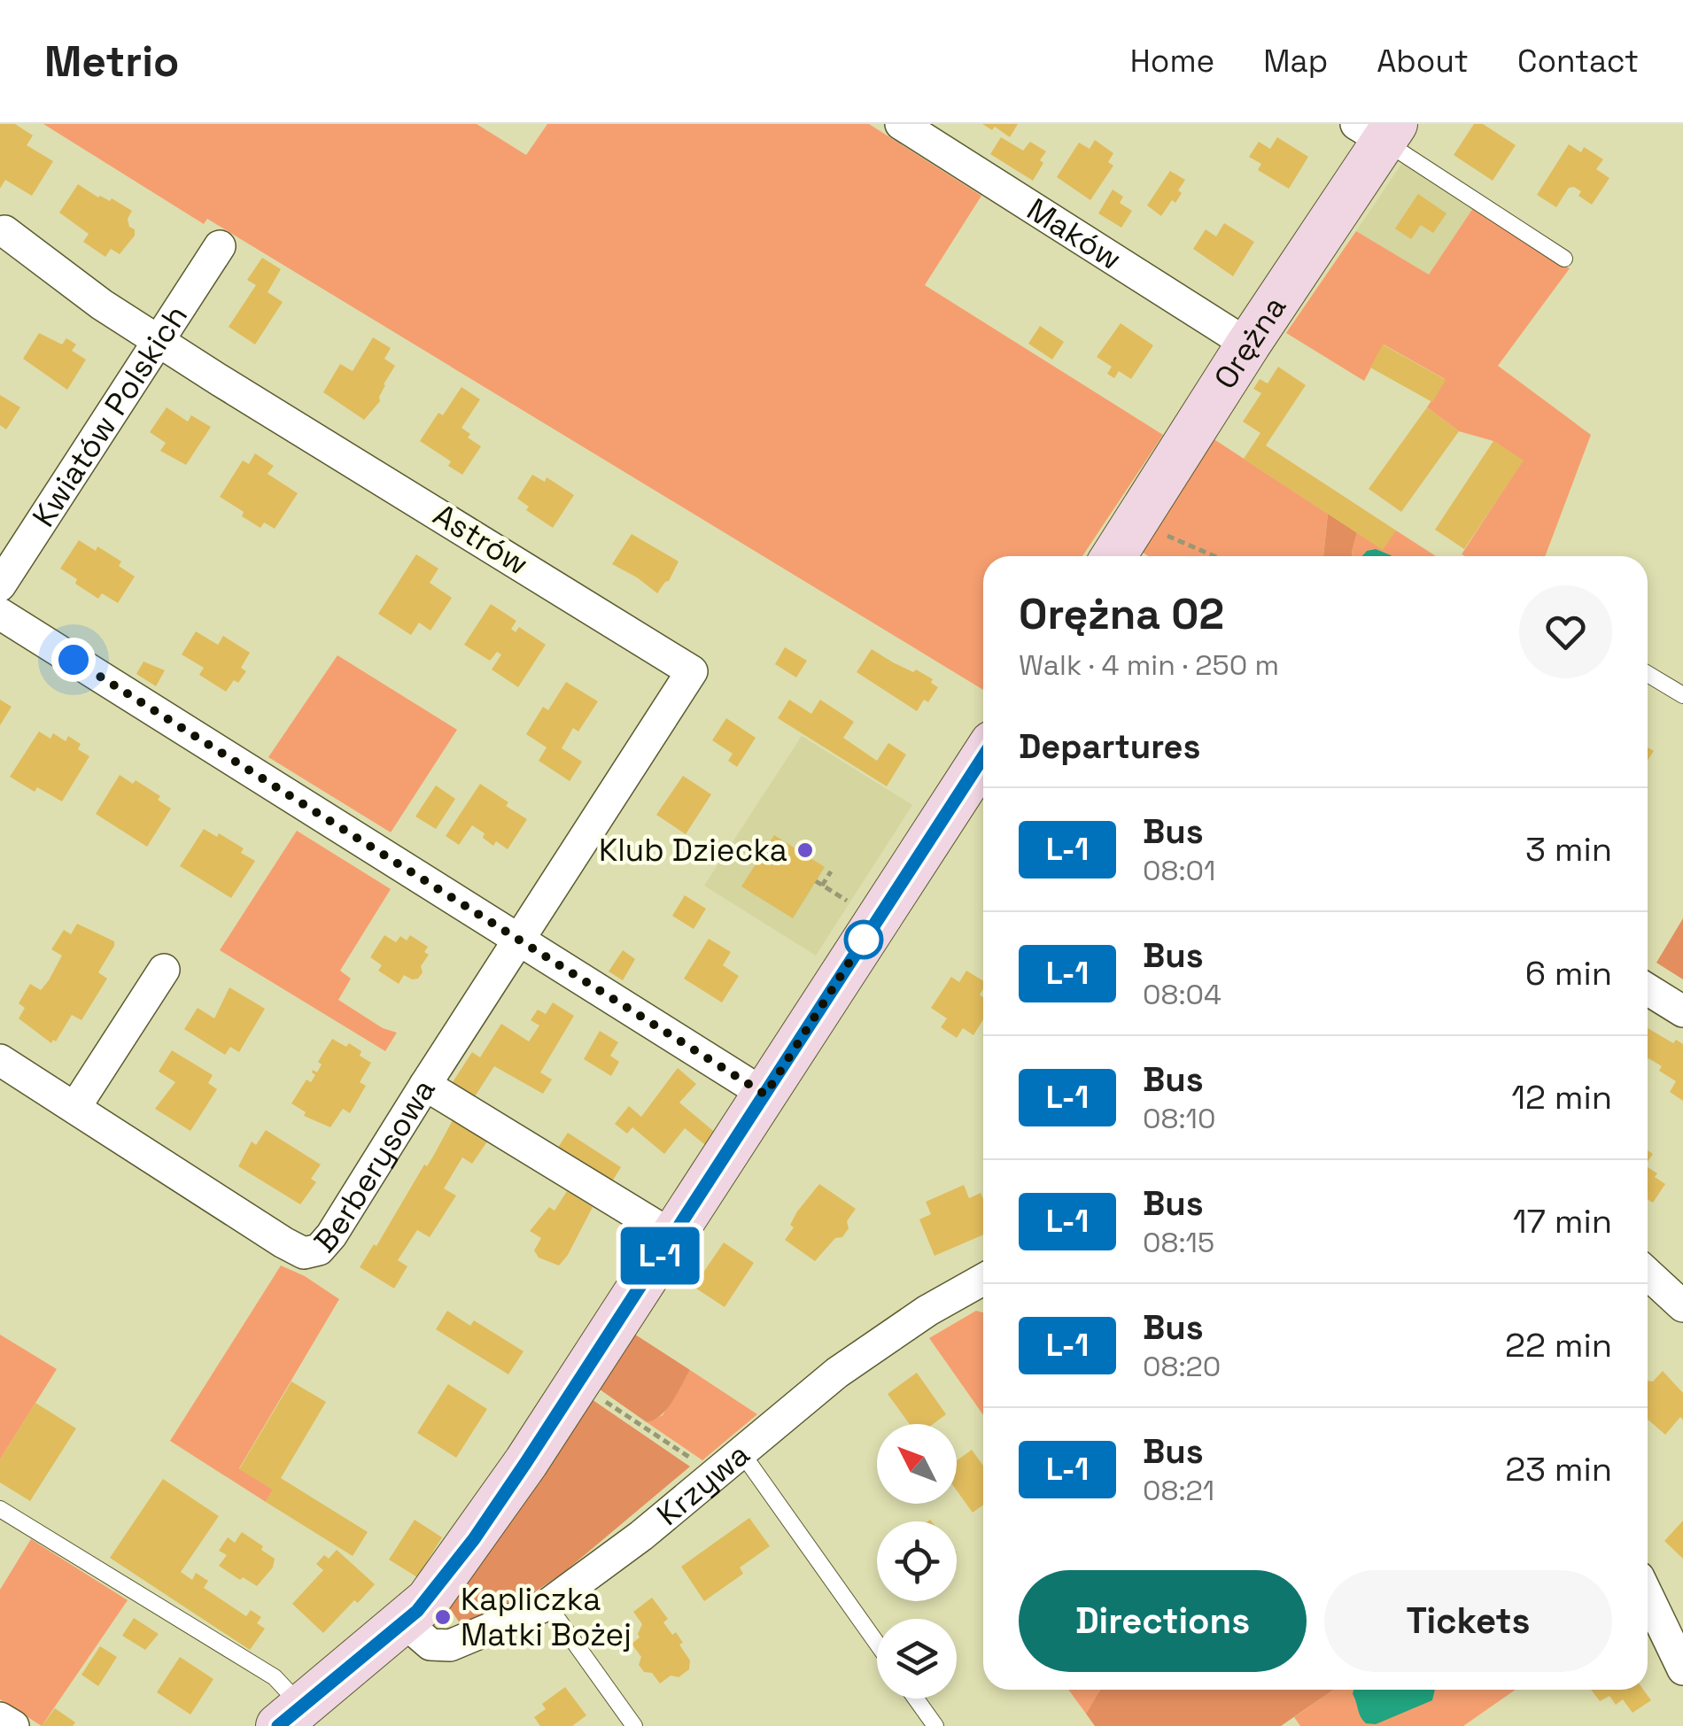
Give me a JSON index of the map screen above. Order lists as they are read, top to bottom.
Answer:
{
  "streets": {
    "street": [
      "Maków",
      "Orężna",
      "Kwiatów Polskich",
      "Astrów",
      "Berberysowa",
      "Krzywa"
    ]
  },
  "crossings": [
    ["Maków", "Orężna"],
    ["Kwiatów Polskich", "Astrów"]
  ],
  "places": ["Klub Dziecka", "Kapliczka Matki Bożej"],
  "lines": ["bus line L-1"],
  "north": "top left",
  "page": {
    "header": "Metrio",
    "nav": [
      "Home",
      "Map",
      "About",
      "Contact"
    ],
    "on_map": "L-1",
    "heading": [
      ["Orężna 02", "Walk · 4 min · 250 m"],
      "Departures"
    ],
    "list": [
      {
        "mark": "L-1",
        "name": "Bus",
        "note": "08:01",
        "value": "3 min"
      },
      {
        "mark": "L-1",
        "name": "Bus",
        "note": "08:04",
        "value": "6 min"
      },
      {
        "mark": "L-1",
        "name": "Bus",
        "note": "08:10",
        "value": "12 min"
      },
      {
        "mark": "L-1",
        "name": "Bus",
        "note": "08:15",
        "value": "17 min"
      },
      {
        "mark": "L-1",
        "name": "Bus",
        "note": "08:20",
        "value": "22 min"
      },
      {
        "mark": "L-1",
        "name": "Bus",
        "note": "08:21",
        "value": "23 min"
      }
    ],
    "buttons": ["Directions", "Tickets"]
  }
}
